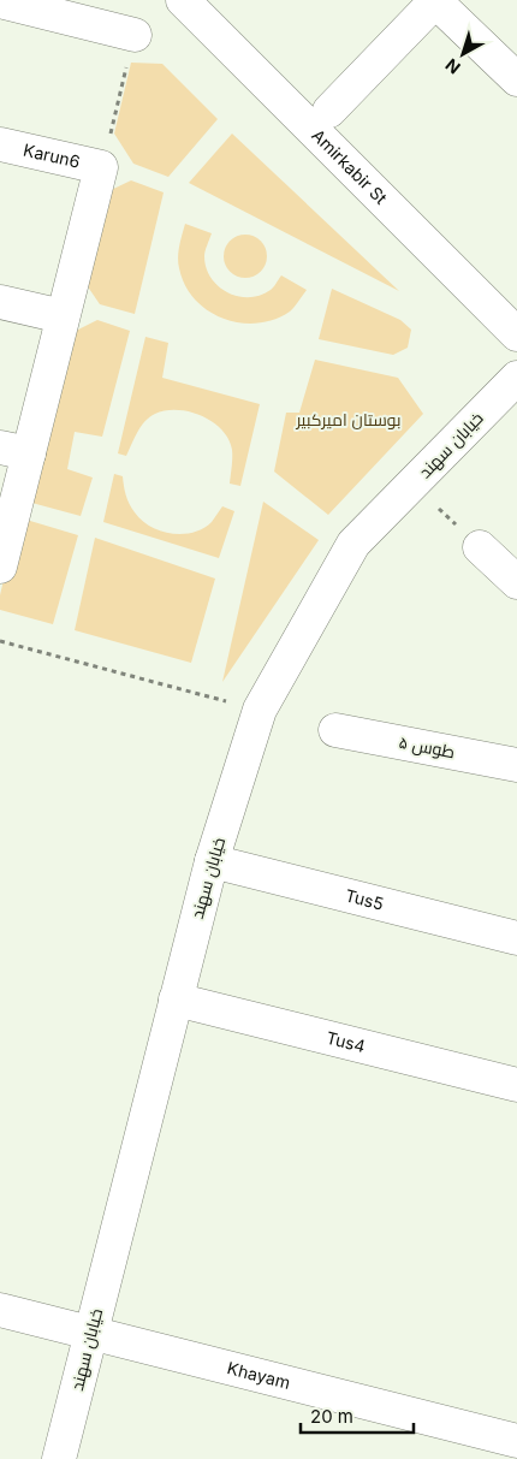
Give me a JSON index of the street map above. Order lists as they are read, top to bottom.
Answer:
{
  "streets": {
    "street": [
      "Karun6",
      "Amirkabir St",
      "خیابان سهند",
      "طوس ۵",
      "Tus5",
      "Tus4",
      "Khayam"
    ]
  },
  "crossings": [
    ["خیابان سهند", "Tus5"],
    ["خیابان سهند", "Tus4"],
    ["خیابان سهند", "Khayam"]
  ],
  "parks": ["بوستان امیرکبیر"],
  "scale_bar": "20 m",
  "north": "bottom left"
}
